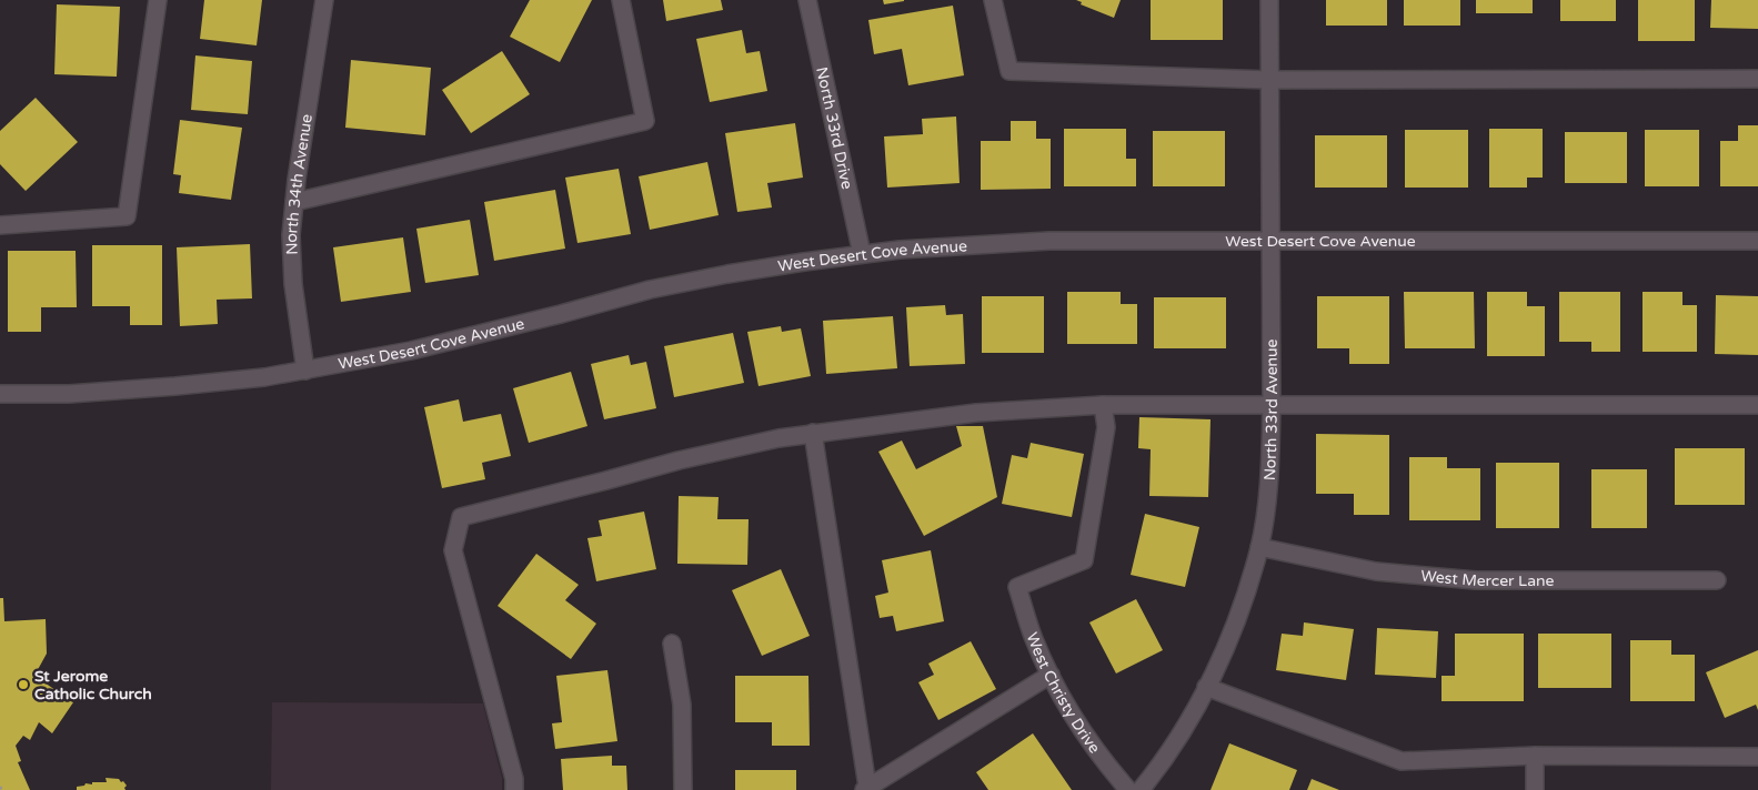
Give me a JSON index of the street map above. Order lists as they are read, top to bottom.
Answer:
{
  "streets": {
    "street": [
      "North 33rd Drive",
      "North 34th Avenue",
      "West Desert Cove Avenue",
      "North 33rd Avenue",
      "West Mercer Lane",
      "West Christy Drive"
    ]
  },
  "crossings": [
    ["North 33rd Drive", "West Desert Cove Avenue"],
    ["North 34th Avenue", "West Desert Cove Avenue"],
    ["West Desert Cove Avenue", "North 33rd Avenue"],
    ["North 33rd Avenue", "West Mercer Lane"]
  ],
  "places": ["St Jerome Catholic Church"]
}
